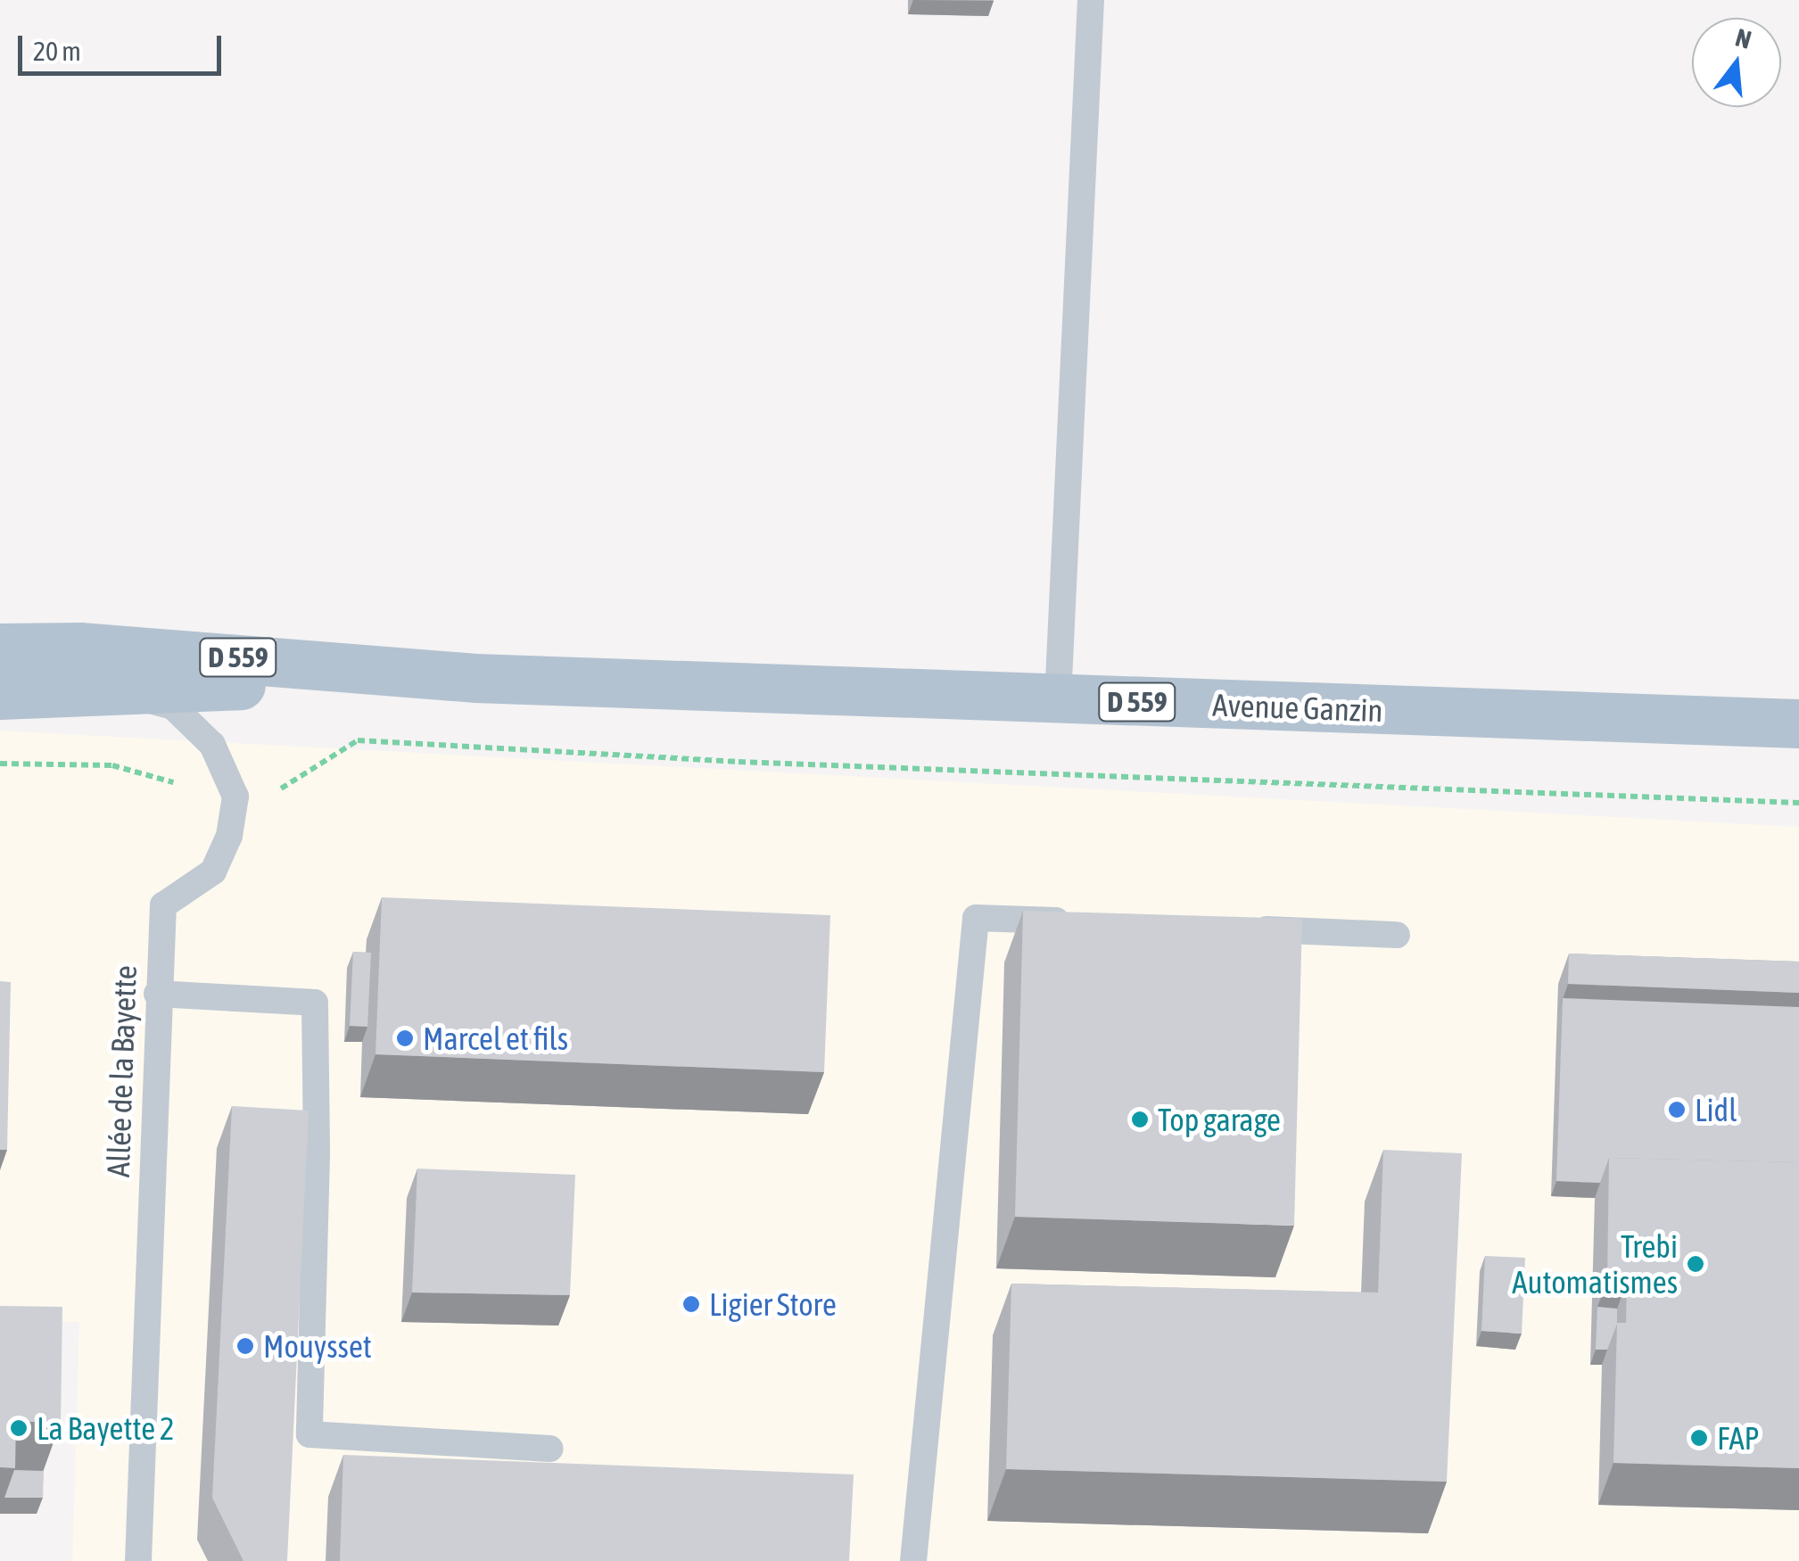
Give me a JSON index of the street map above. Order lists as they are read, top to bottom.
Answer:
{
  "streets": {
    "main road": ["D 559", "Avenue Ganzin"],
    "lane": ["Allée de la Bayette"]
  },
  "crossings": [
    ["Avenue Ganzin", "Allée de la Bayette"]
  ],
  "places": [
    "Marcel et fils",
    "Lidl",
    "Top garage",
    "Trebi Automatismes",
    "Ligier Store",
    "Mouysset",
    "La Bayette 2",
    "FAP"
  ],
  "scale_bar": "20 m",
  "north": "top"
}
